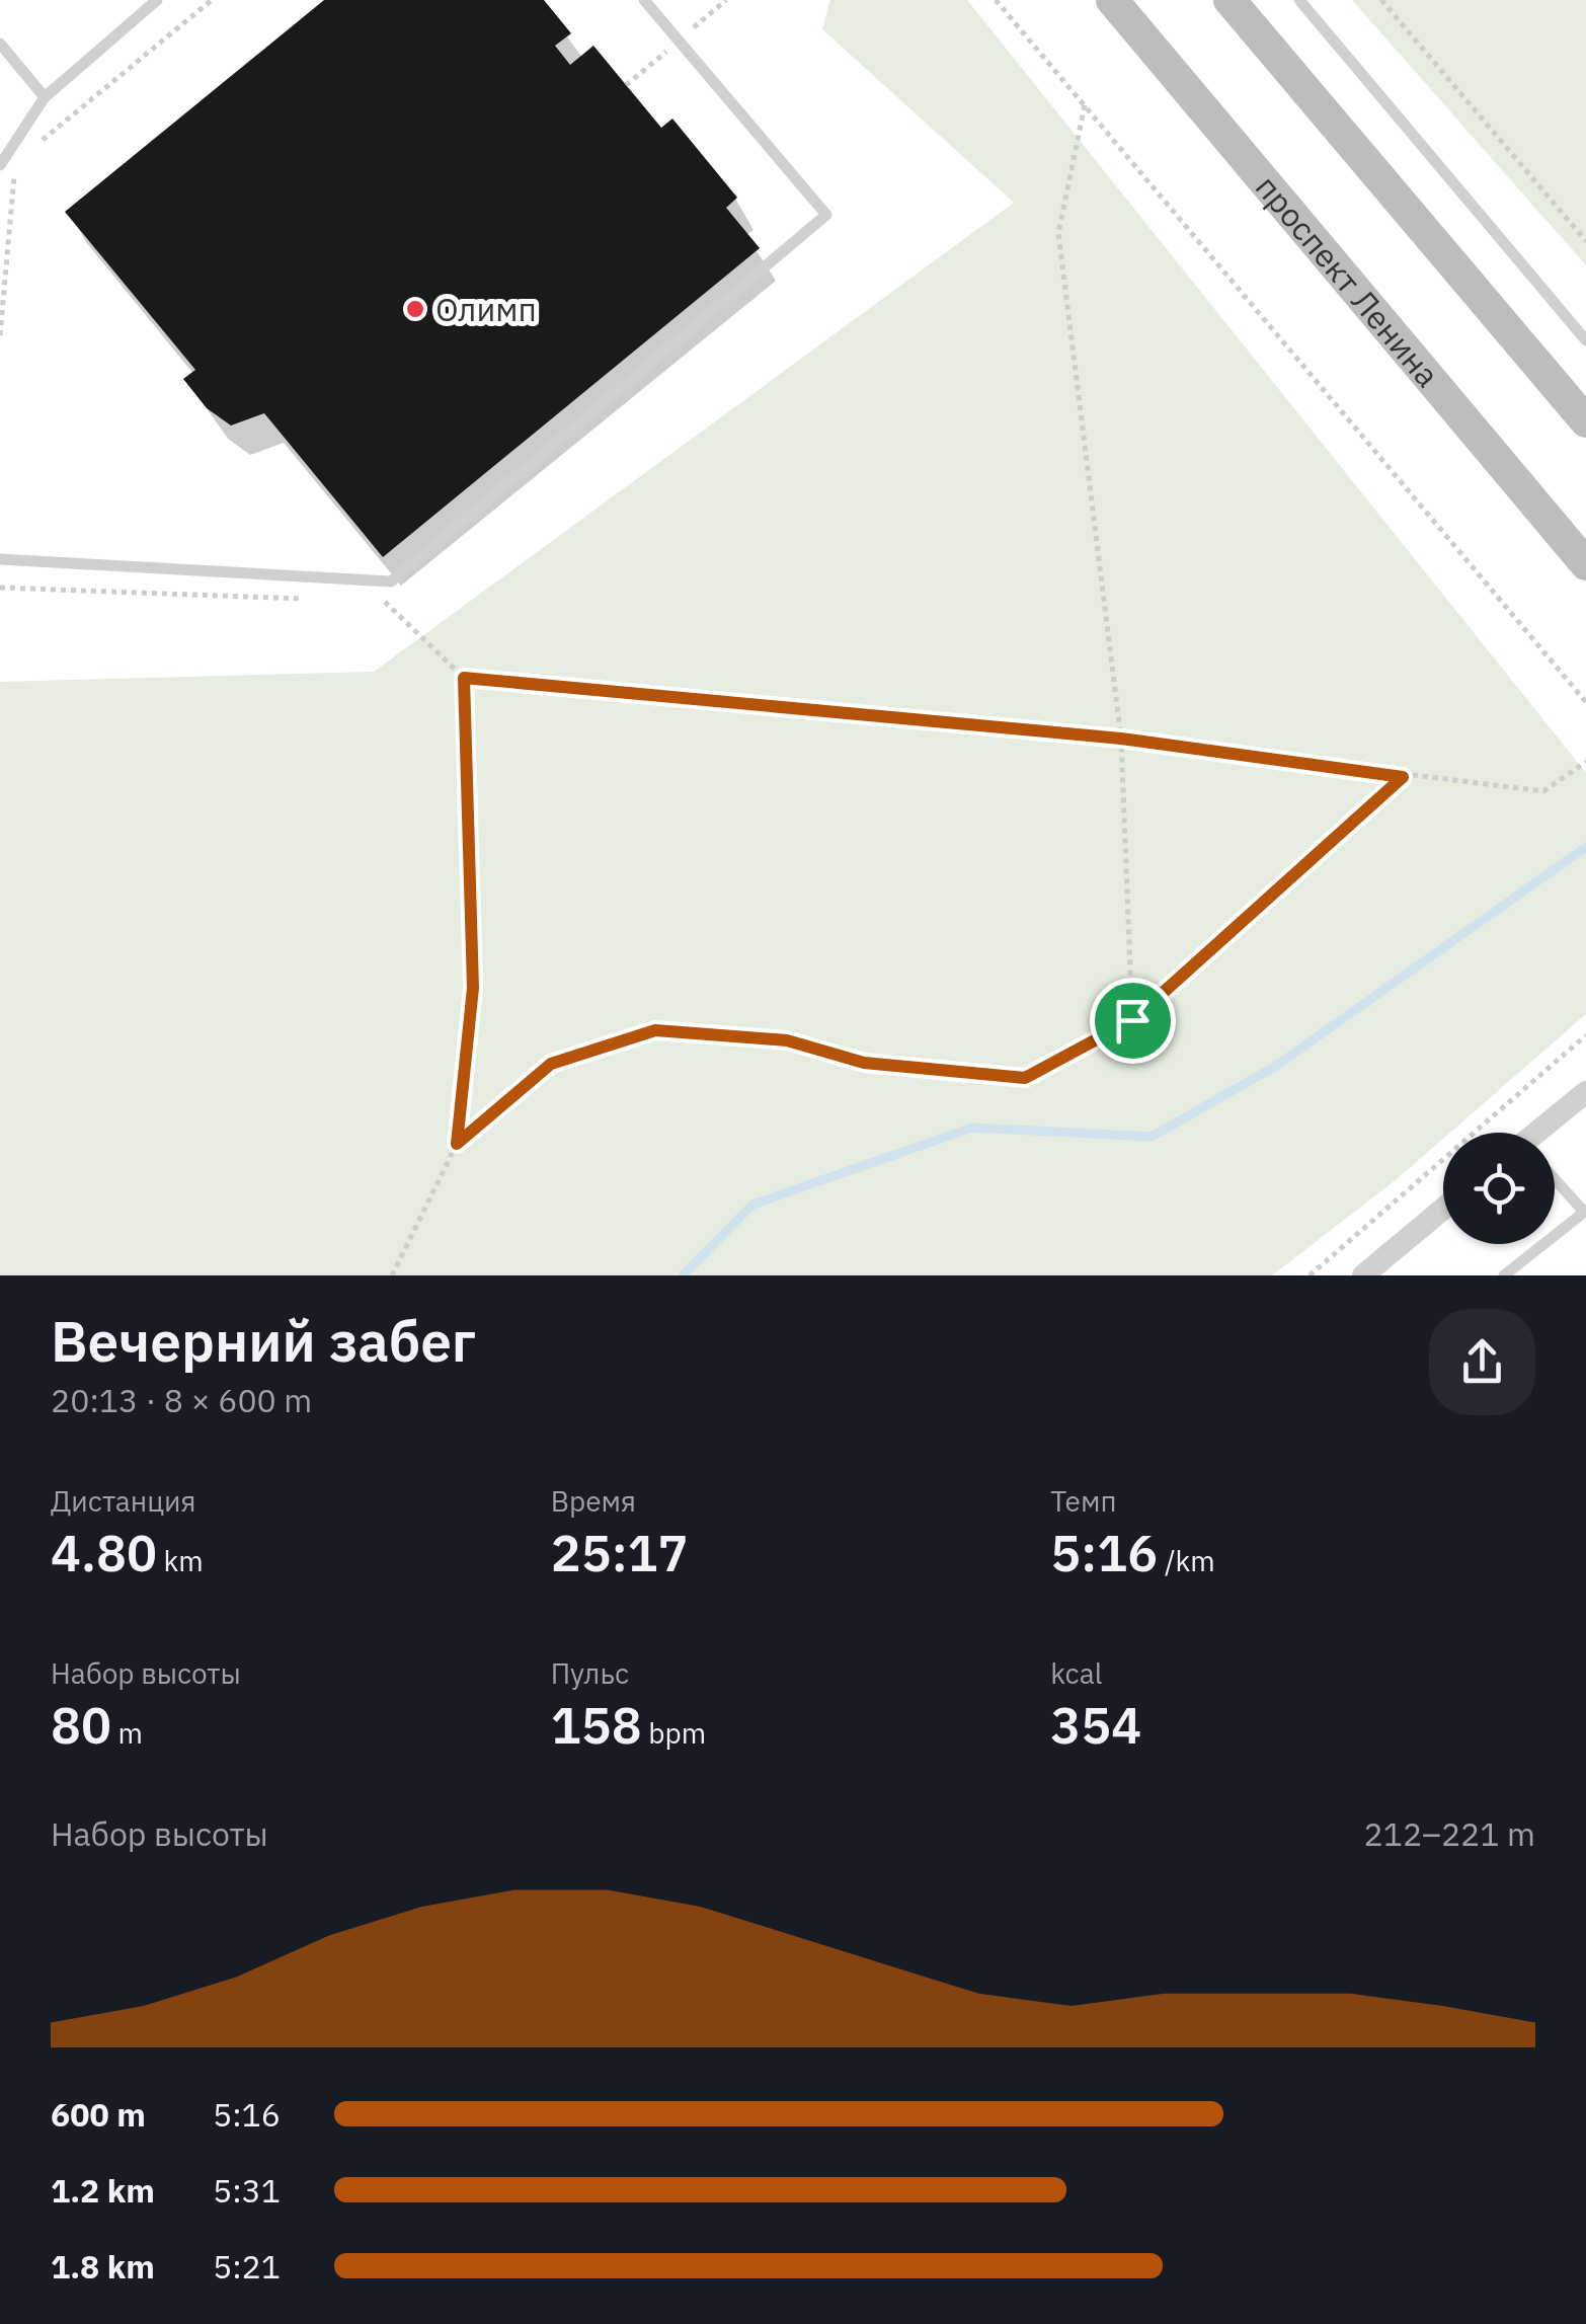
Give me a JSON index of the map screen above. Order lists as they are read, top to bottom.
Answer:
{
  "streets": {
    "main road": ["проспект Ленина"]
  },
  "places": ["Олимп"],
  "page": {
    "heading": ["Вечерний забег", "20:13 · 8 × 600 m"],
    "stats": [
      ["Дистанция", "4.80 km"],
      ["Время", "25:17"],
      ["Темп", "5:16 /km"],
      ["Набор высоты", "80 m"],
      ["Пульс", "158 bpm"],
      ["kcal", "354"]
    ],
    "chart": ["Набор высоты", "212–221 m"],
    "list": [
      {
        "name": "600 m",
        "note": "5:16"
      },
      {
        "name": "1.2 km",
        "note": "5:31"
      },
      {
        "name": "1.8 km",
        "note": "5:21"
      }
    ]
  }
}
